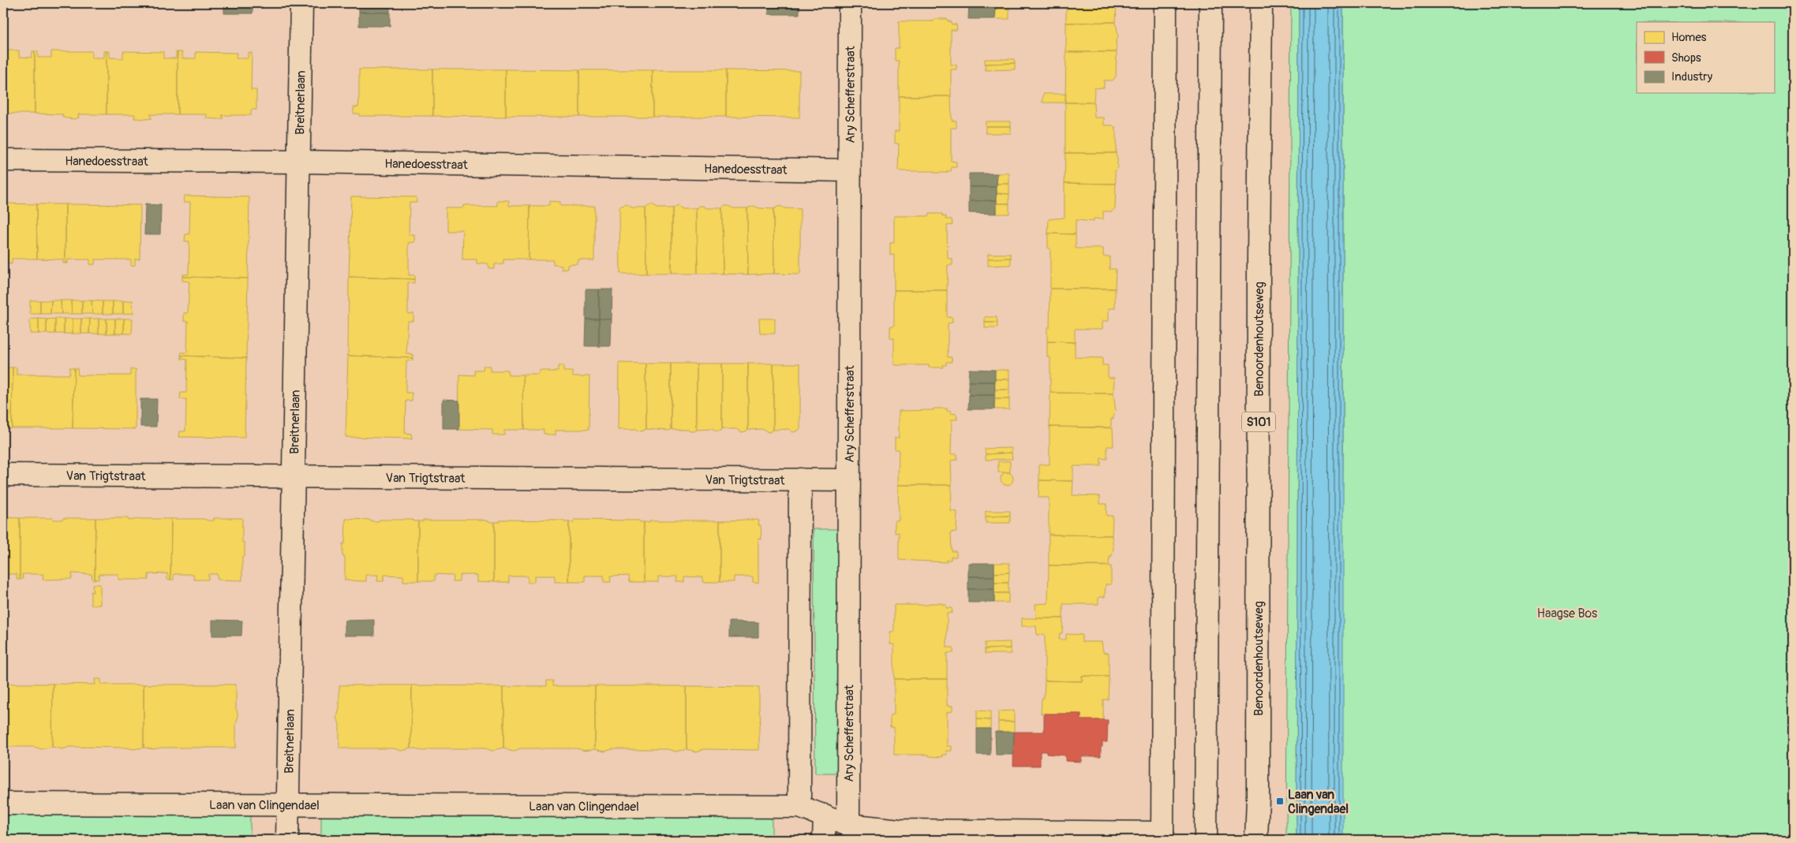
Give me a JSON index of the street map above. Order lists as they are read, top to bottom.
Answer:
{
  "streets": {
    "street": [
      "Ary Schefferstraat",
      "Breitnerlaan",
      "Hanedoesstraat",
      "Benoordenhoutseweg",
      "S101",
      "Van Trigtstraat",
      "Laan van Clingendael"
    ]
  },
  "crossings": [
    ["Ary Schefferstraat", "Hanedoesstraat"],
    ["Ary Schefferstraat", "Van Trigtstraat"],
    ["Ary Schefferstraat", "Laan van Clingendael"],
    ["Breitnerlaan", "Hanedoesstraat"],
    ["Breitnerlaan", "Van Trigtstraat"],
    ["Breitnerlaan", "Laan van Clingendael"]
  ],
  "parks": ["Haagse Bos"],
  "places": {
    "transit": ["Laan van Clingendael"]
  },
  "legend": ["Homes", "Shops", "Industry"]
}
